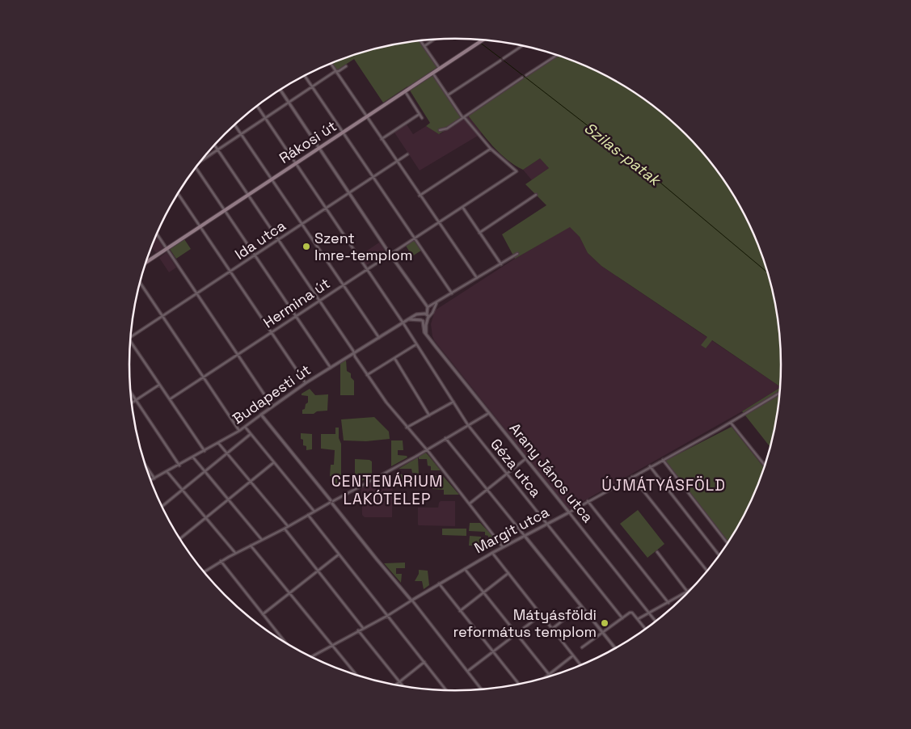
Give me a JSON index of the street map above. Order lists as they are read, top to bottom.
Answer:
{
  "streets": {
    "main road": ["Rákosi út"],
    "street": [
      "Ida utca",
      "Hermina út",
      "Budapesti út",
      "Géza utca",
      "Arany János utca",
      "Margit utca"
    ]
  },
  "crossings": [
    ["Rákosi út", "Géza utca"],
    ["Ida utca", "Géza utca"],
    ["Hermina út", "Géza utca"],
    ["Budapesti út", "Géza utca"],
    ["Budapesti út", "Arany János utca"],
    ["Géza utca", "Margit utca"],
    ["Arany János utca", "Margit utca"]
  ],
  "districts": ["CENTENÁRIUM LAKÓTELEP", "ÚJMÁTYÁSFÖLD"],
  "water": ["Szilas-patak"],
  "places": ["Szent Imre-templom", "Mátyásföldi református templom"]
}
